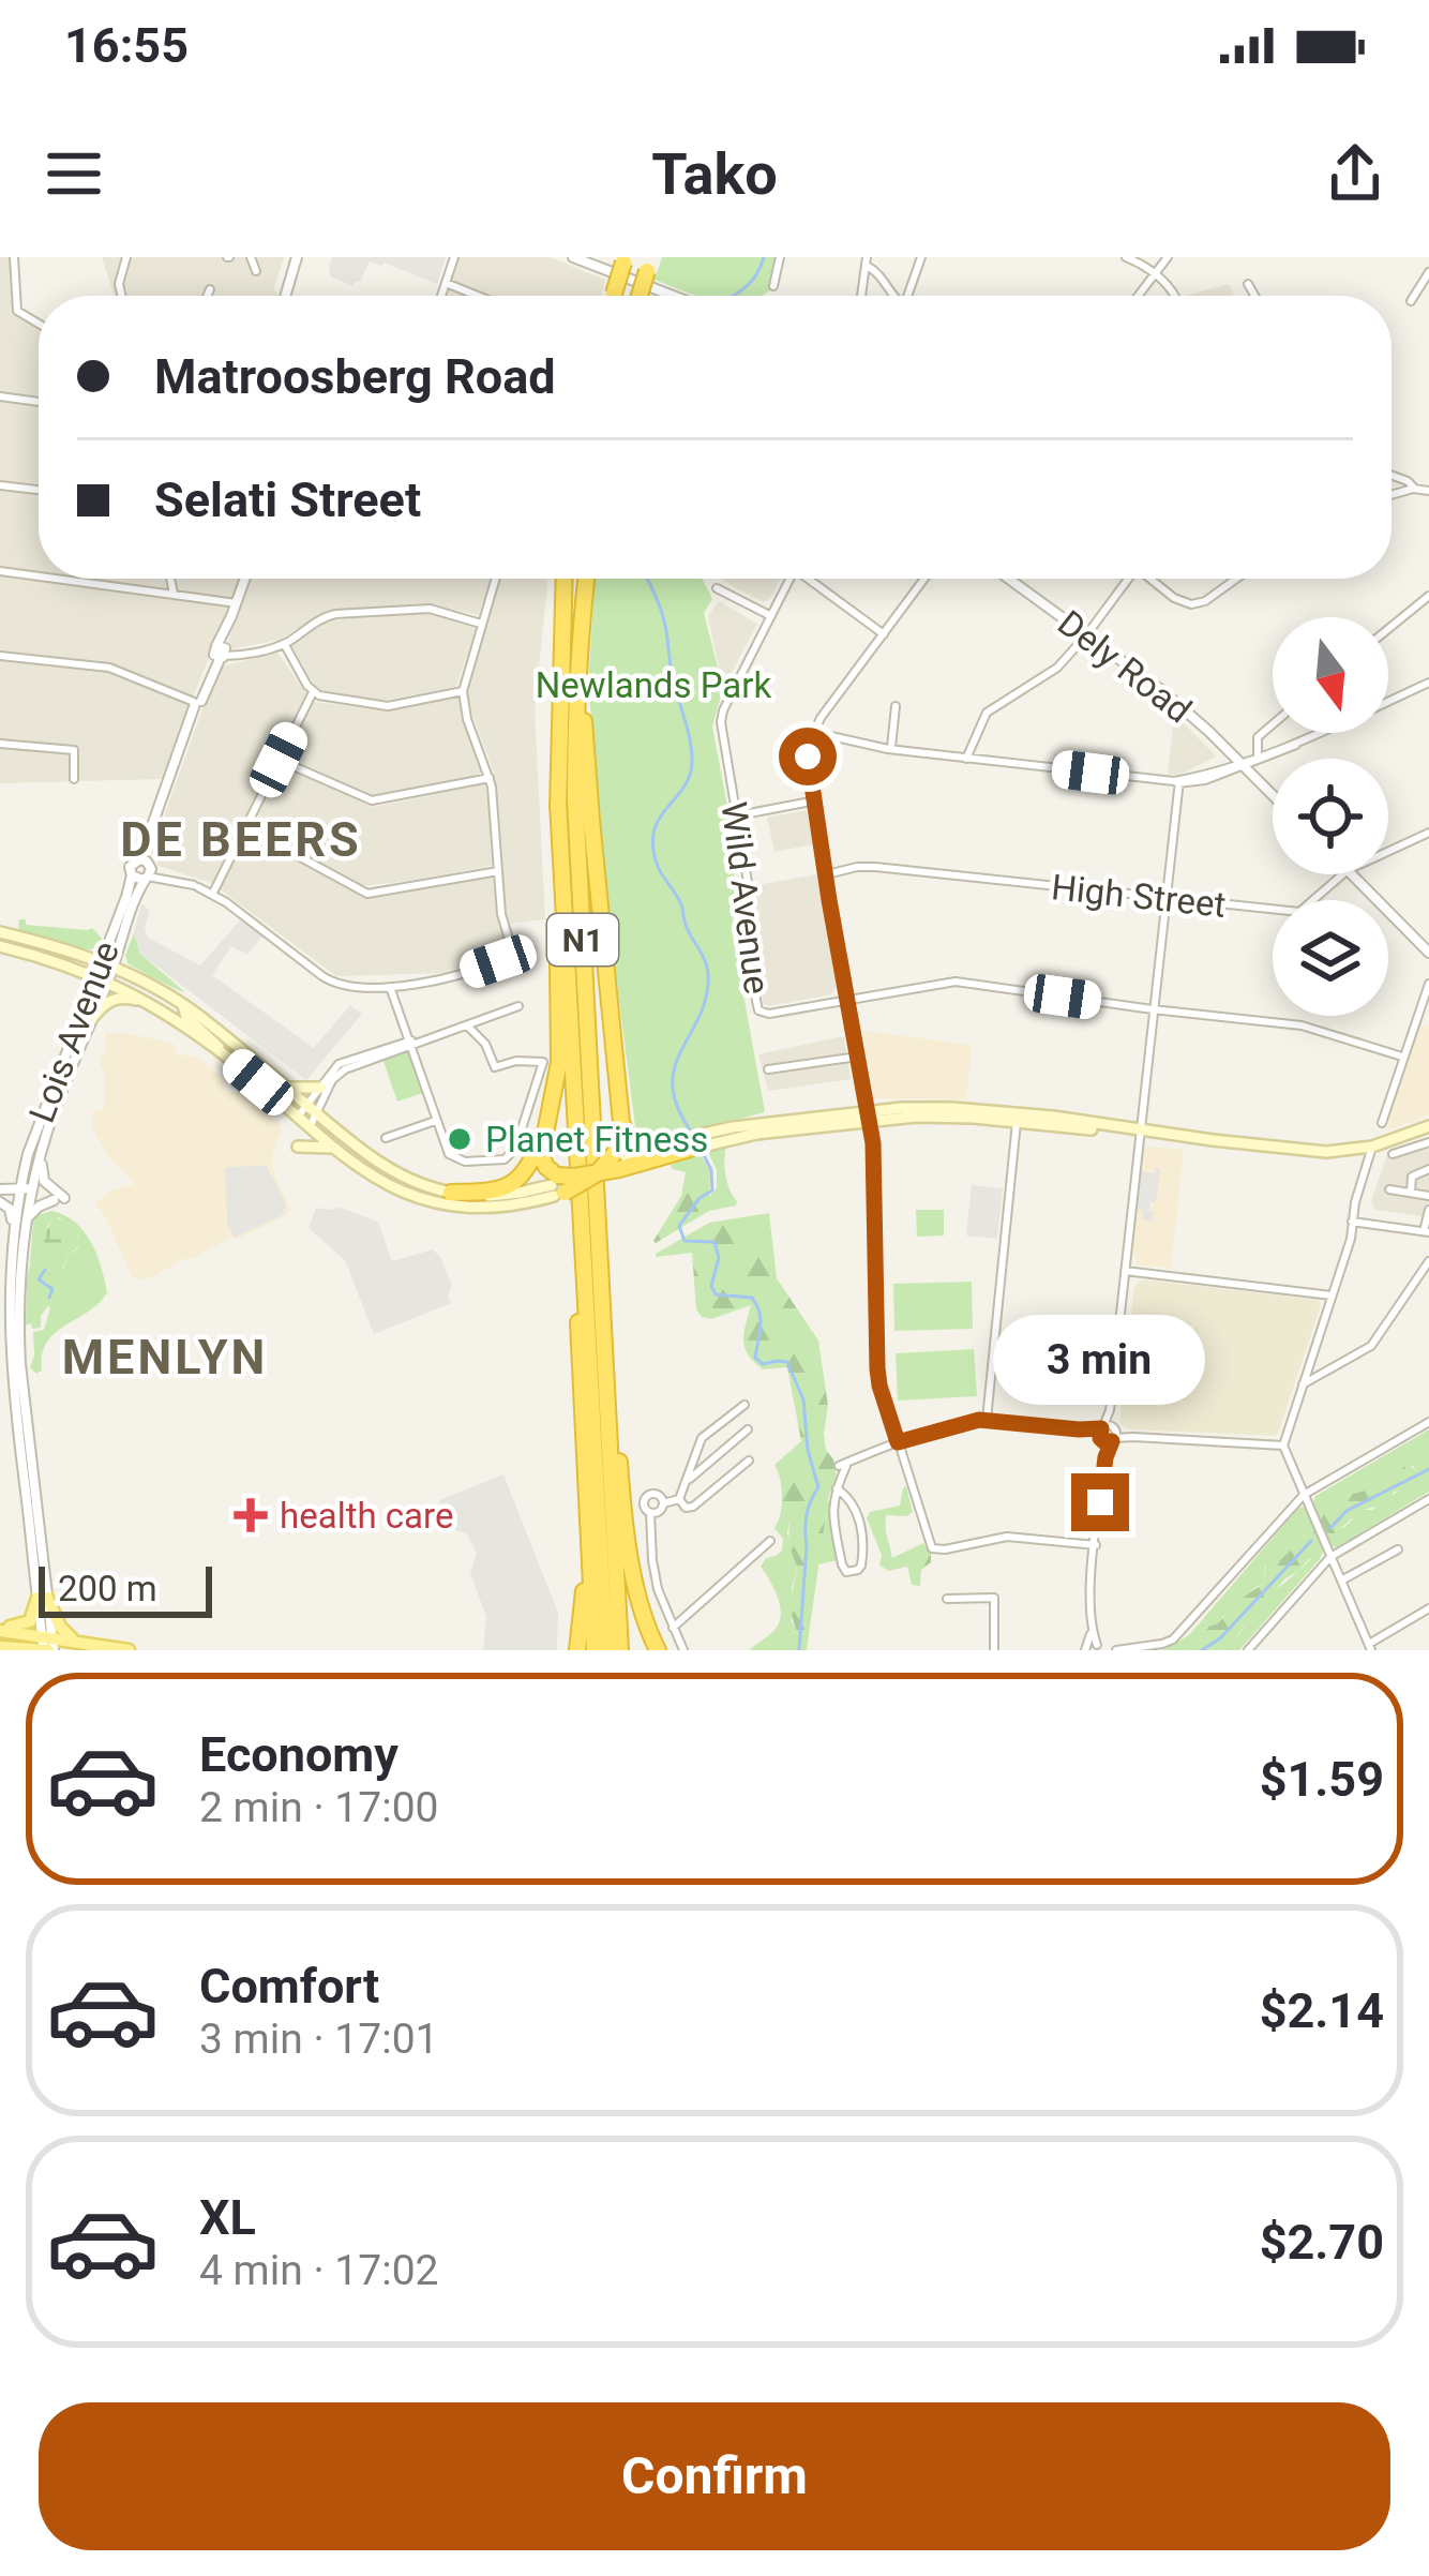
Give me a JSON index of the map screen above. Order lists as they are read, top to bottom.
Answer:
{
  "streets": {
    "highway": ["N1"],
    "street": [
      "Dely Road",
      "High Street",
      "Wild Avenue",
      "Lois Avenue"
    ]
  },
  "districts": ["DE BEERS", "MENLYN"],
  "parks": ["Newlands Park"],
  "places": {
    "other": ["Planet Fitness"],
    "health": ["health care"]
  },
  "scale_bar": "200 m",
  "north": "bottom",
  "page": {
    "status": "16:55",
    "header": "Tako",
    "banner": ["Matroosberg Road", "Selati Street"],
    "bubble": "3 min",
    "scale": "200 m",
    "list": [
      {
        "name": "Economy",
        "note": "2 min · 17:00",
        "value": "$1.59"
      },
      {
        "name": "Comfort",
        "note": "3 min · 17:01",
        "value": "$2.14"
      },
      {
        "name": "XL",
        "note": "4 min · 17:02",
        "value": "$2.70"
      }
    ],
    "buttons": "Confirm"
  }
}
